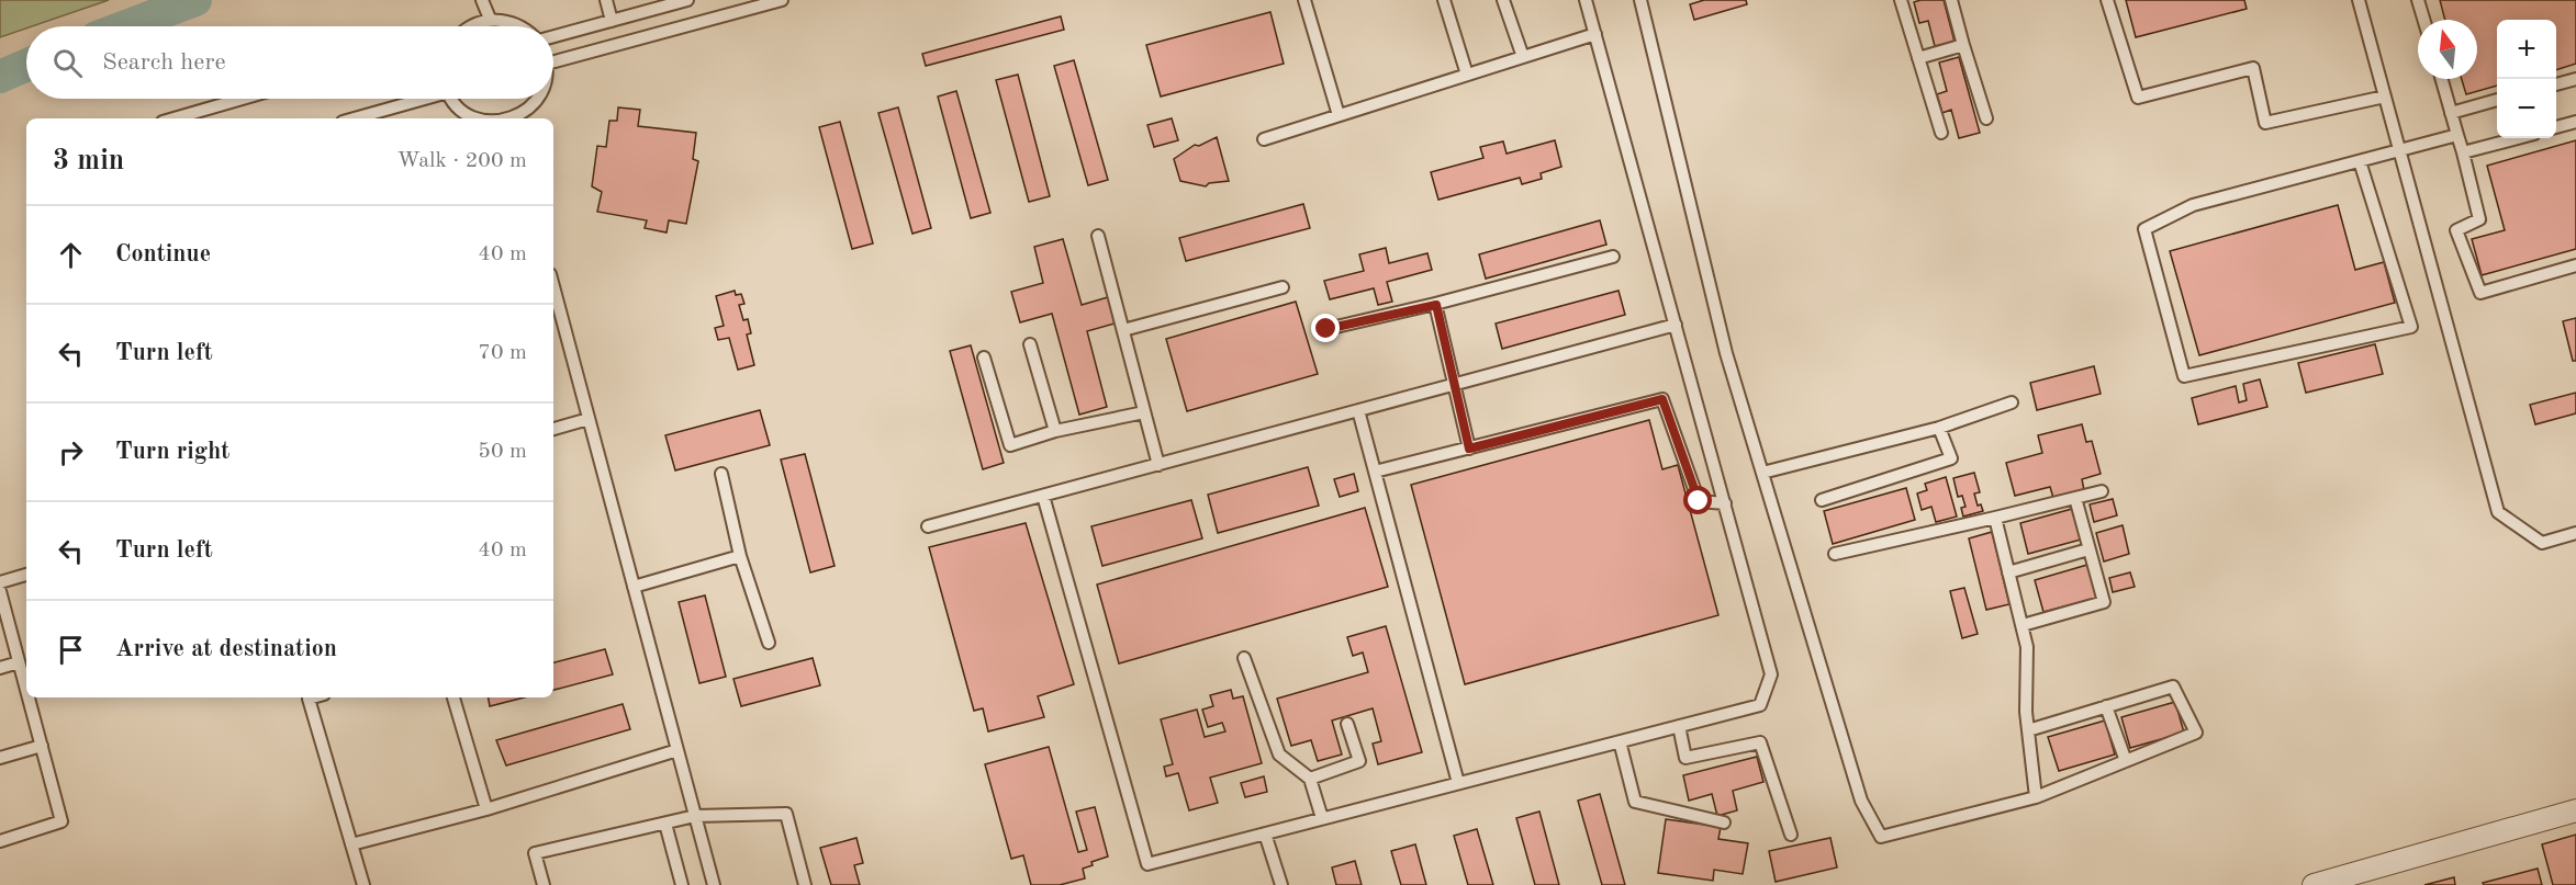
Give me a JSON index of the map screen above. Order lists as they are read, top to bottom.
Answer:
{
  "north": "top",
  "page": {
    "map_buttons": ["+", "−"],
    "search": "Search here",
    "heading": ["3 min", "Walk · 200 m"],
    "list": [
      ["Continue", "40 m"],
      ["Turn left", "70 m"],
      ["Turn right", "50 m"],
      ["Turn left", "40 m"],
      "Arrive at destination"
    ]
  }
}
